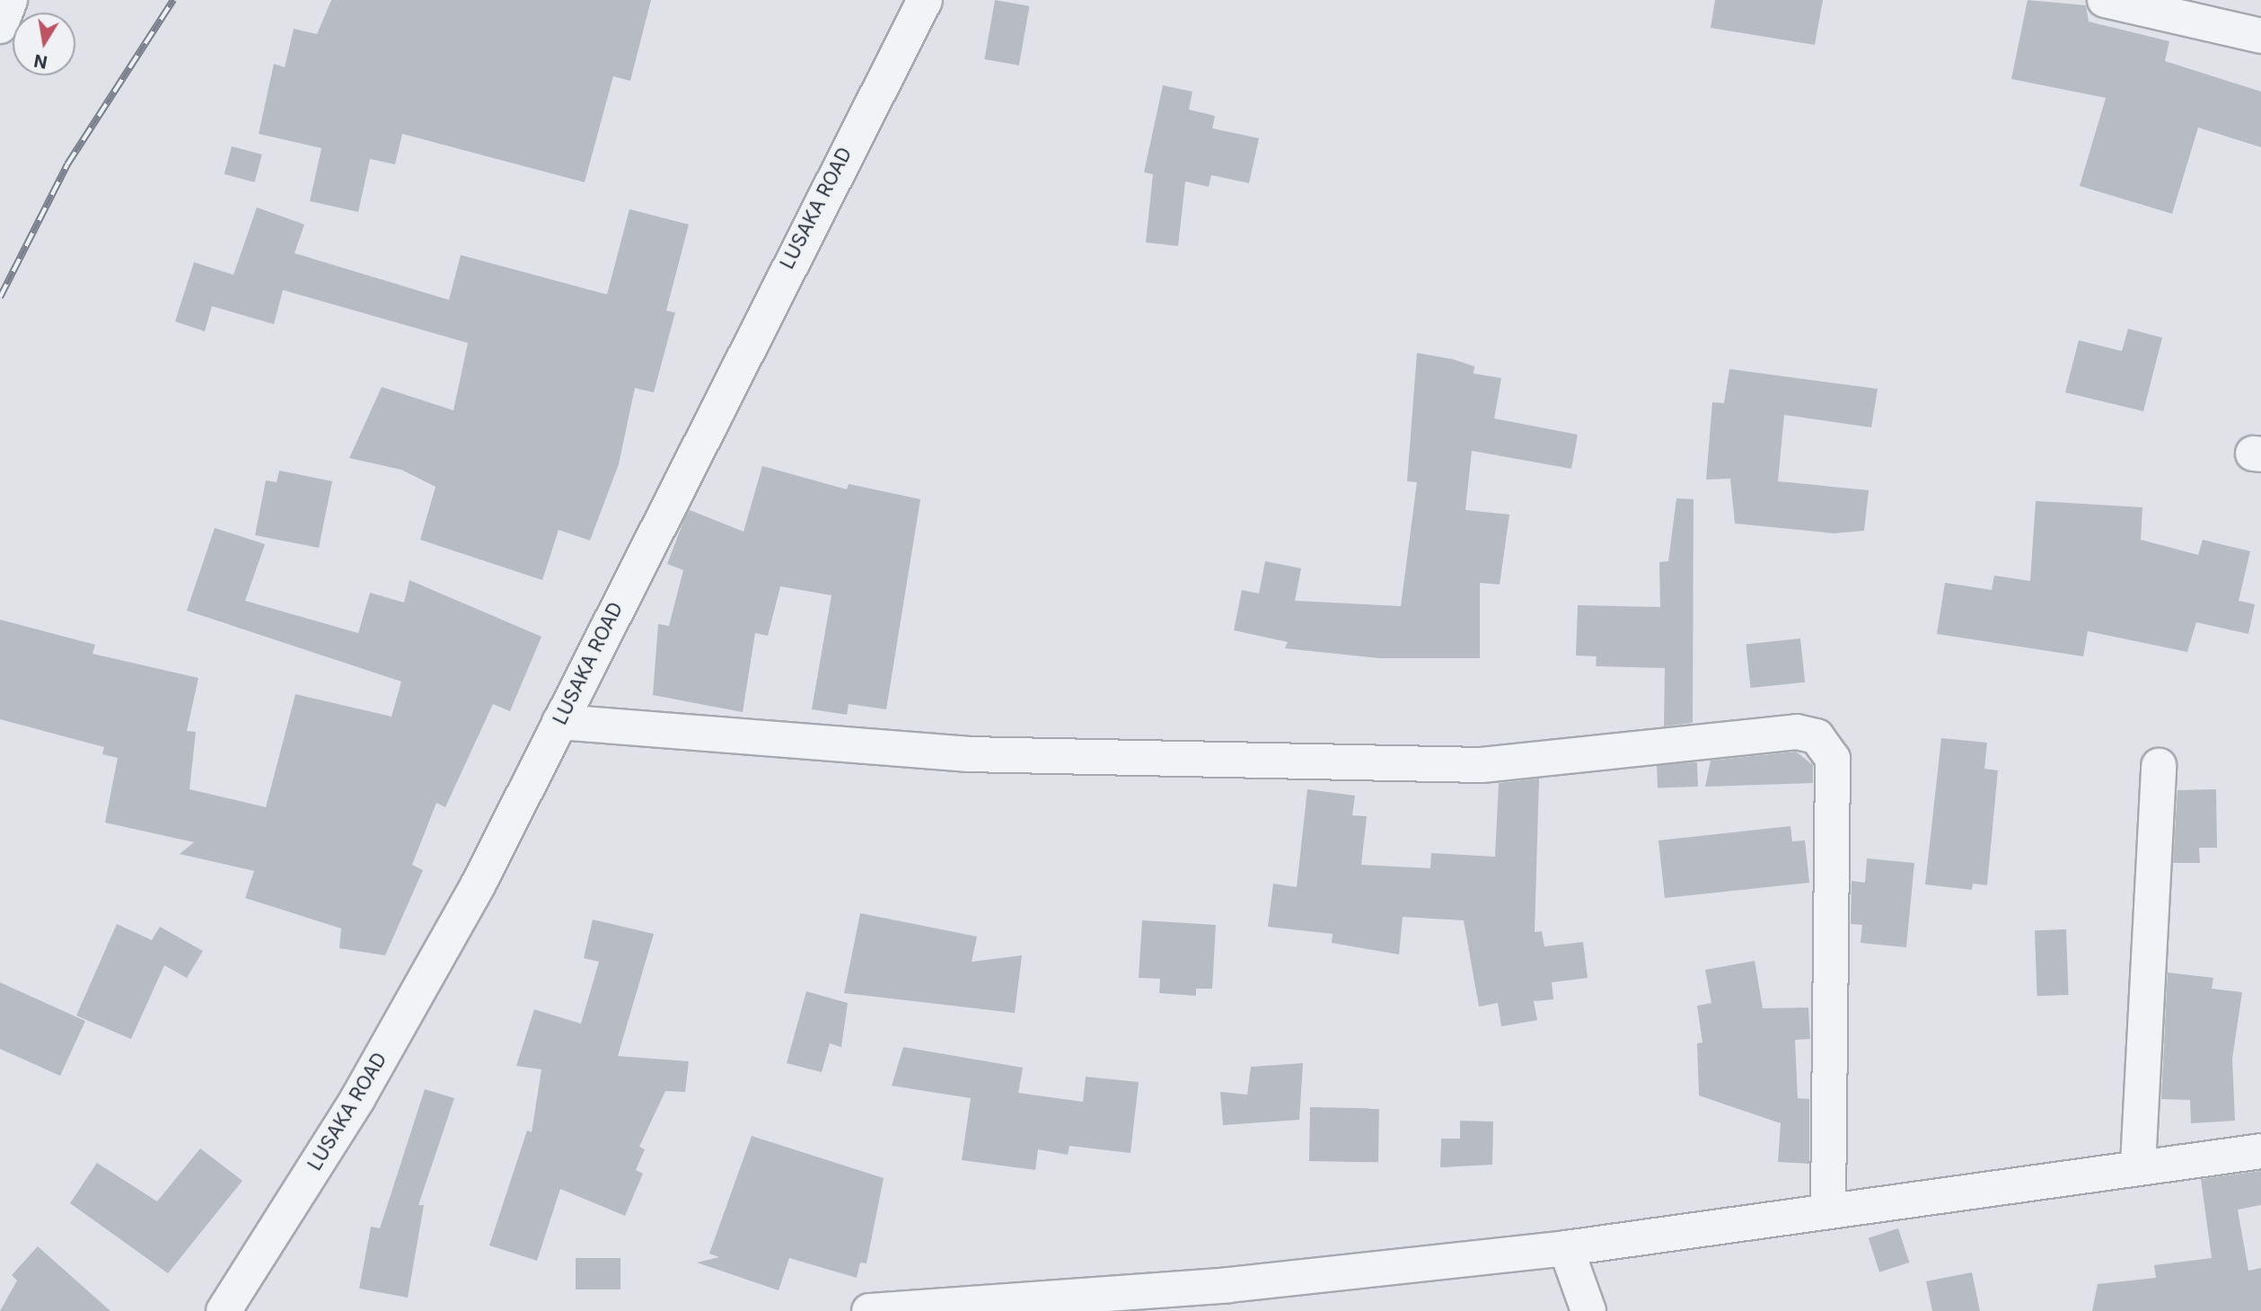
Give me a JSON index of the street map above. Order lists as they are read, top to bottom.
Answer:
{
  "streets": {
    "street": ["LUSAKA ROAD"]
  },
  "north": "bottom"
}
